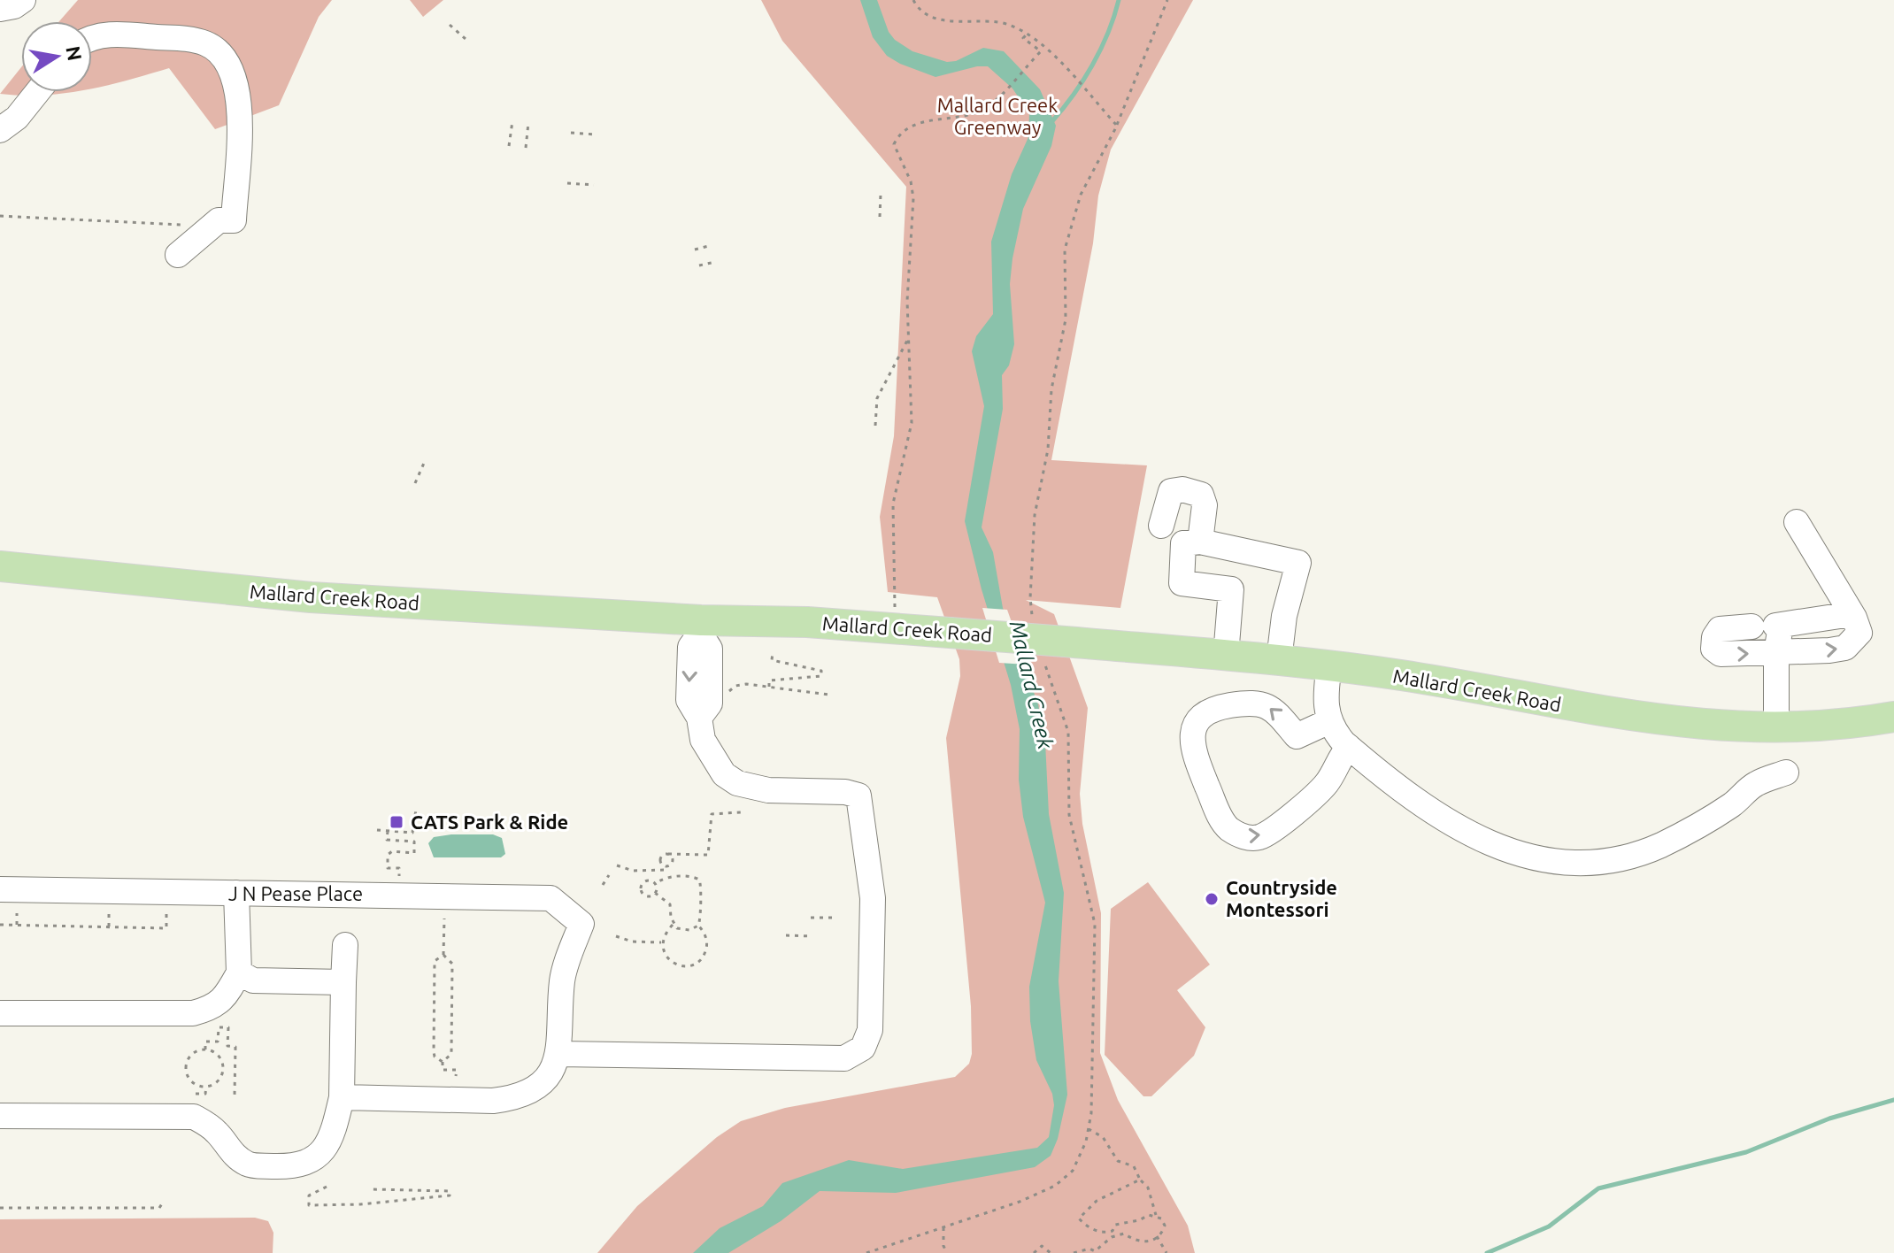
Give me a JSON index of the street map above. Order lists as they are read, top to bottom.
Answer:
{
  "streets": {
    "main road": ["Mallard Creek Road"],
    "street": ["J N Pease Place"]
  },
  "water": ["Mallard Creek"],
  "parks": ["Mallard Creek Greenway"],
  "places": {
    "transit": ["CATS Park & Ride"],
    "other": ["Countryside Montessori"]
  },
  "north": "right"
}
